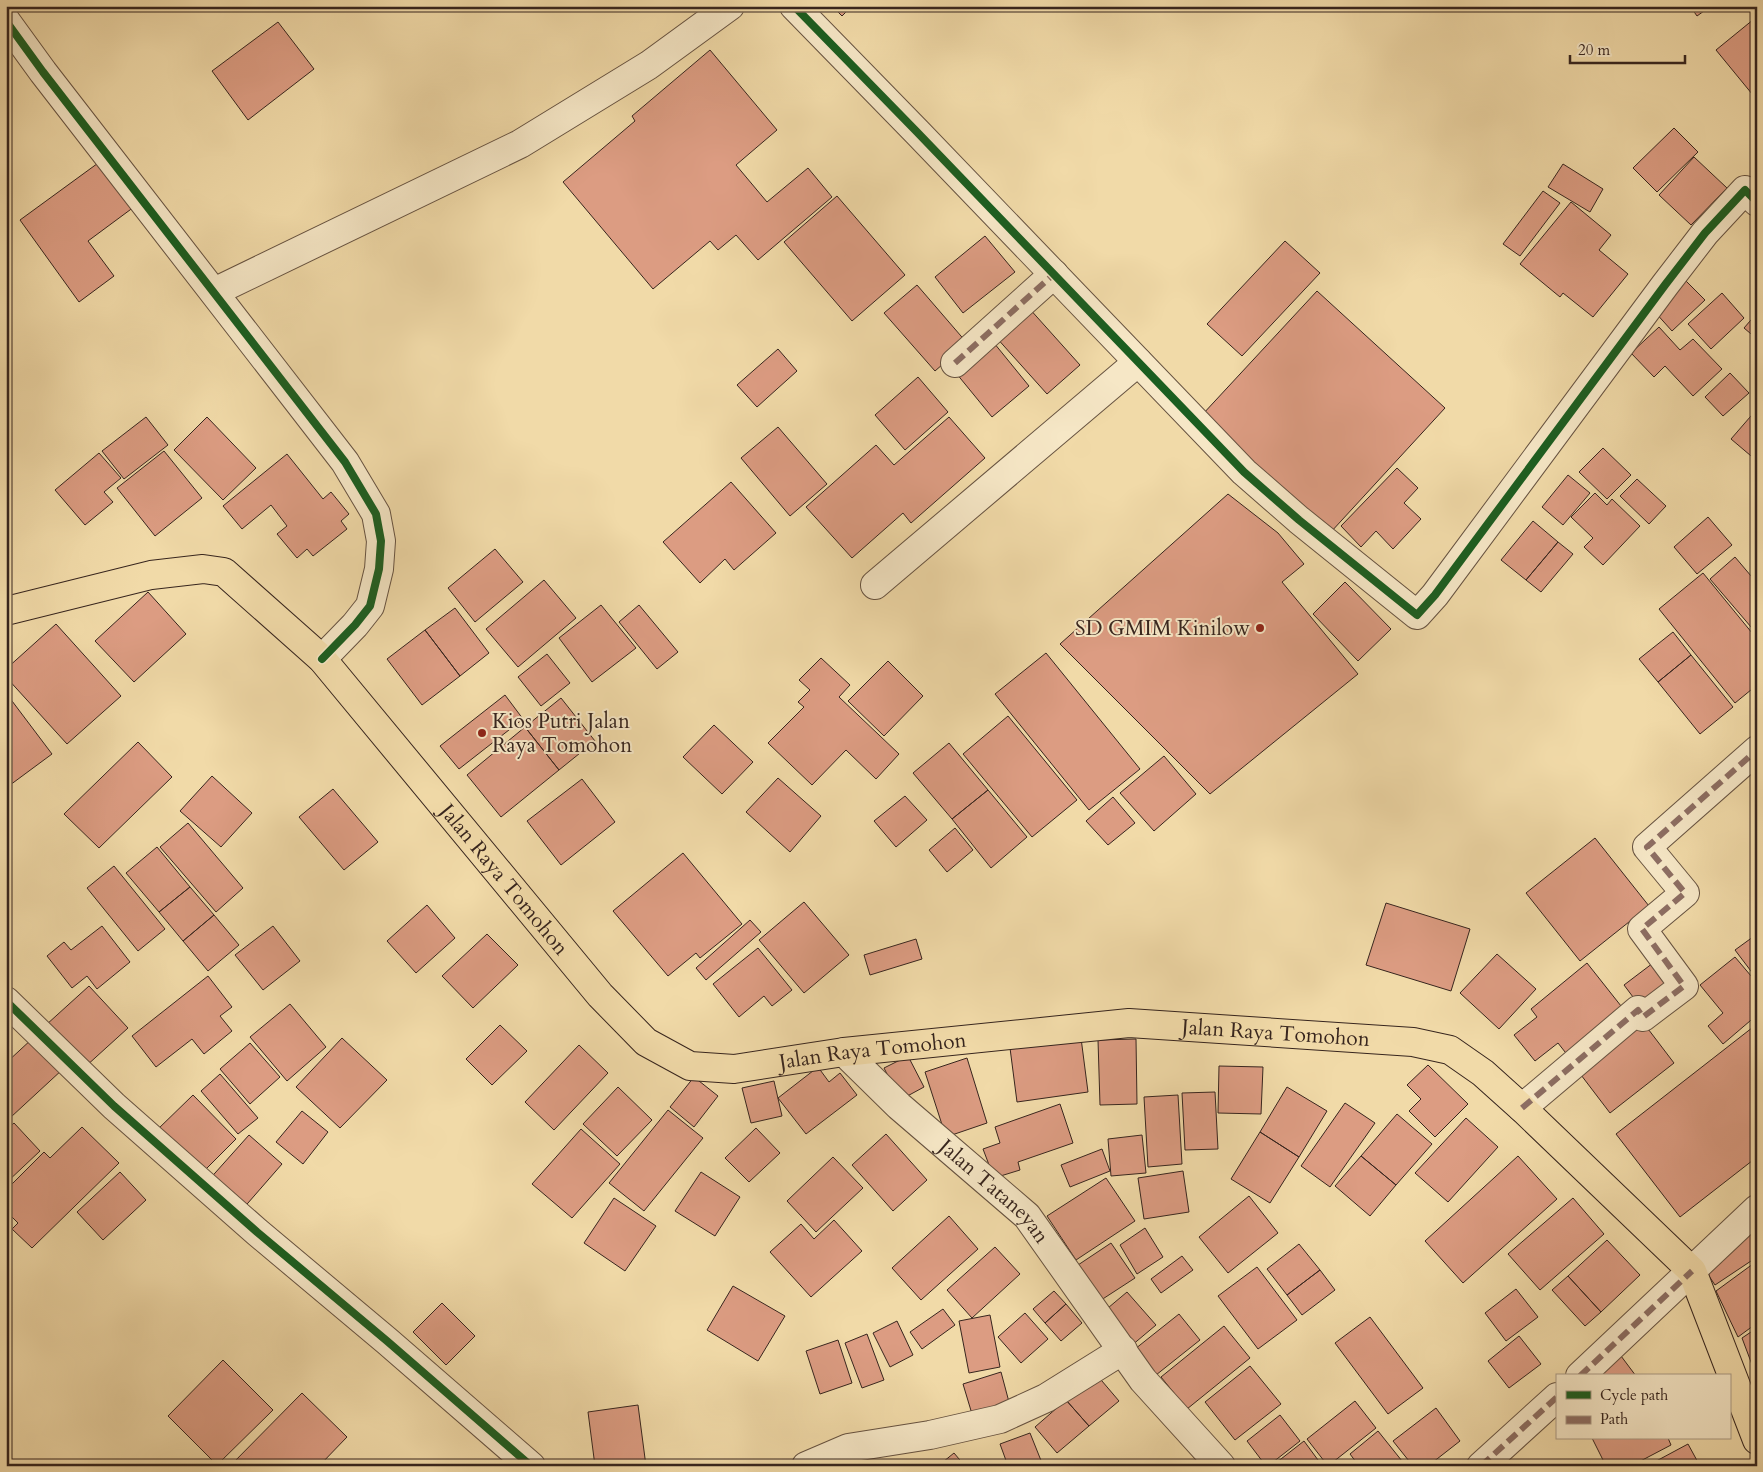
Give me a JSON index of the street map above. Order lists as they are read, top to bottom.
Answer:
{
  "streets": {
    "highway": ["Jalan Raya Tomohon"],
    "street": ["Jalan Tataneyan"]
  },
  "crossings": [
    ["Jalan Raya Tomohon", "Jalan Tataneyan"]
  ],
  "places": ["SD GMIM Kinilow", "Kios Putri Jalan Raya Tomohon"],
  "legend": ["Cycle path", "Path"],
  "scale_bar": "20 m"
}
